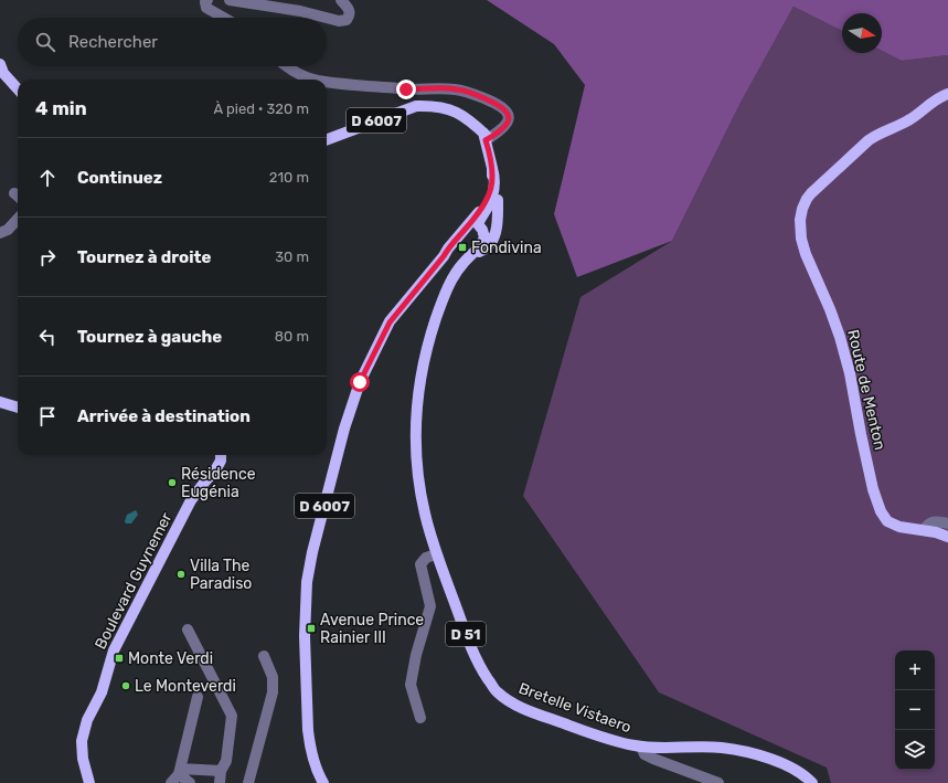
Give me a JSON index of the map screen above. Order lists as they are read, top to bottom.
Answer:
{
  "streets": {
    "main road": [
      "D 6007",
      "Route de Menton",
      "Boulevard Guynemer",
      "D 51",
      "Bretelle Vistaero"
    ]
  },
  "crossings": [
    ["D 6007", "Bretelle Vistaero"]
  ],
  "places": {
    "transit": ["Fondivina", "Avenue Prince Rainier III", "Monte Verdi"],
    "other": ["Résidence Eugénia", "Villa The Paradiso", "Le Monteverdi"]
  },
  "north": "right",
  "page": {
    "search": "Rechercher",
    "heading": ["4 min", "À pied · 320 m"],
    "list": [
      ["Continuez", "210 m"],
      ["Tournez à droite", "30 m"],
      ["Tournez à gauche", "80 m"],
      "Arrivée à destination"
    ],
    "map_buttons": ["+", "−"]
  }
}
